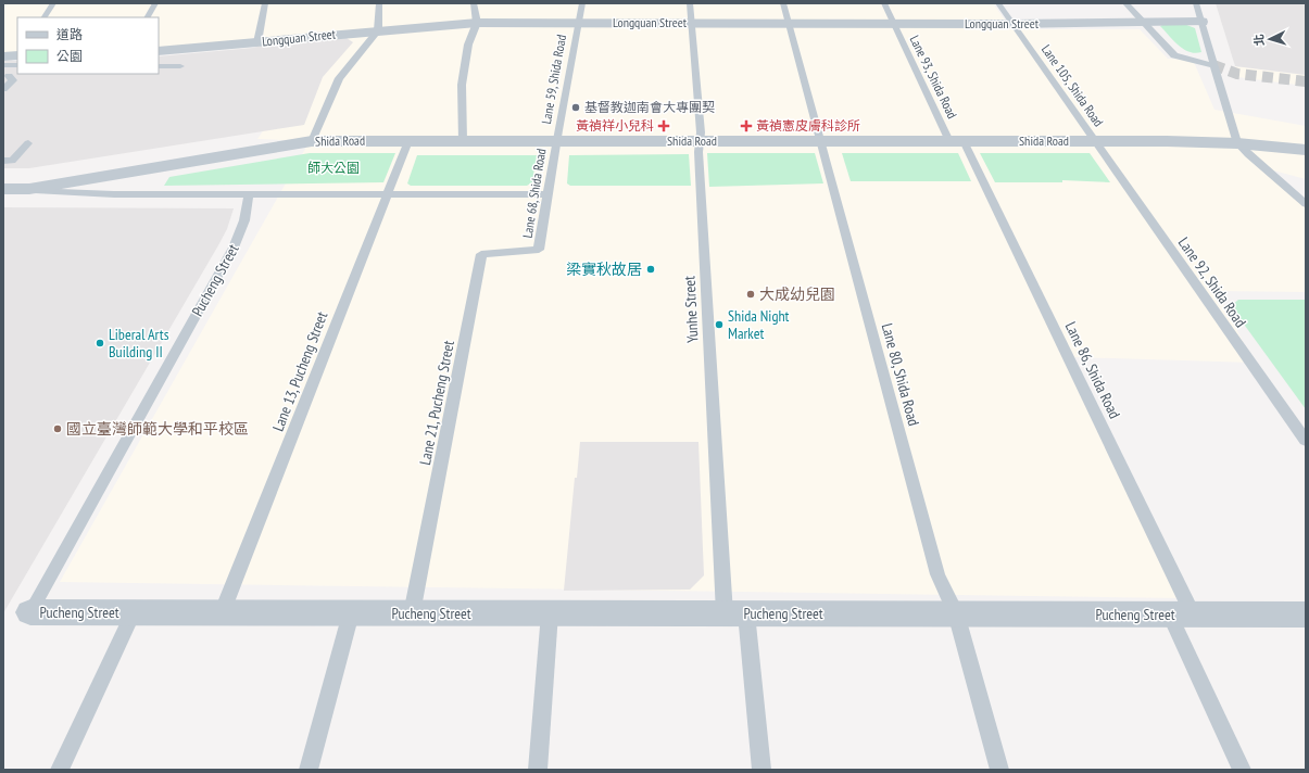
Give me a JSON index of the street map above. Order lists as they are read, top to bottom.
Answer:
{
  "streets": {
    "street": ["Longquan Street", "Shida Road", "Pucheng Street"],
    "lane": [
      "Lane 93, Shida Road",
      "Lane 59, Shida Road",
      "Lane 105, Shida Road",
      "Lane 68, Shida Road",
      "Lane 92, Shida Road",
      "Yunhe Street",
      "Lane 86, Shida Road",
      "Lane 13, Pucheng Street",
      "Lane 80, Shida Road",
      "Lane 21, Pucheng Street"
    ]
  },
  "crossings": [
    ["Longquan Street", "Lane 93, Shida Road"],
    ["Longquan Street", "Lane 59, Shida Road"],
    ["Longquan Street", "Lane 105, Shida Road"],
    ["Longquan Street", "Yunhe Street"],
    ["Longquan Street", "Lane 80, Shida Road"],
    ["Lane 93, Shida Road", "Shida Road"],
    ["Lane 93, Shida Road", "Lane 86, Shida Road"],
    ["Lane 59, Shida Road", "Shida Road"],
    ["Lane 59, Shida Road", "Lane 68, Shida Road"],
    ["Lane 105, Shida Road", "Shida Road"],
    ["Lane 105, Shida Road", "Lane 92, Shida Road"],
    ["Shida Road", "Lane 68, Shida Road"],
    ["Shida Road", "Pucheng Street"],
    ["Shida Road", "Lane 92, Shida Road"],
    ["Shida Road", "Yunhe Street"],
    ["Shida Road", "Lane 86, Shida Road"],
    ["Shida Road", "Lane 13, Pucheng Street"],
    ["Shida Road", "Lane 80, Shida Road"],
    ["Lane 68, Shida Road", "Lane 21, Pucheng Street"],
    ["Pucheng Street", "Yunhe Street"],
    ["Pucheng Street", "Lane 86, Shida Road"],
    ["Pucheng Street", "Lane 13, Pucheng Street"],
    ["Pucheng Street", "Lane 80, Shida Road"],
    ["Pucheng Street", "Lane 21, Pucheng Street"]
  ],
  "parks": ["師大公園"],
  "places": {
    "other": [
      "基督教迦南會大專團契",
      "梁實秋故居",
      "大成幼兒園",
      "Shida Night Market",
      "Liberal Arts Building II",
      "國立臺灣師範大學和平校區"
    ],
    "health": ["黃禎祥小兒科", "黃禎憲皮膚科診所"]
  },
  "legend": ["道路", "公園"],
  "north": "left"
}
